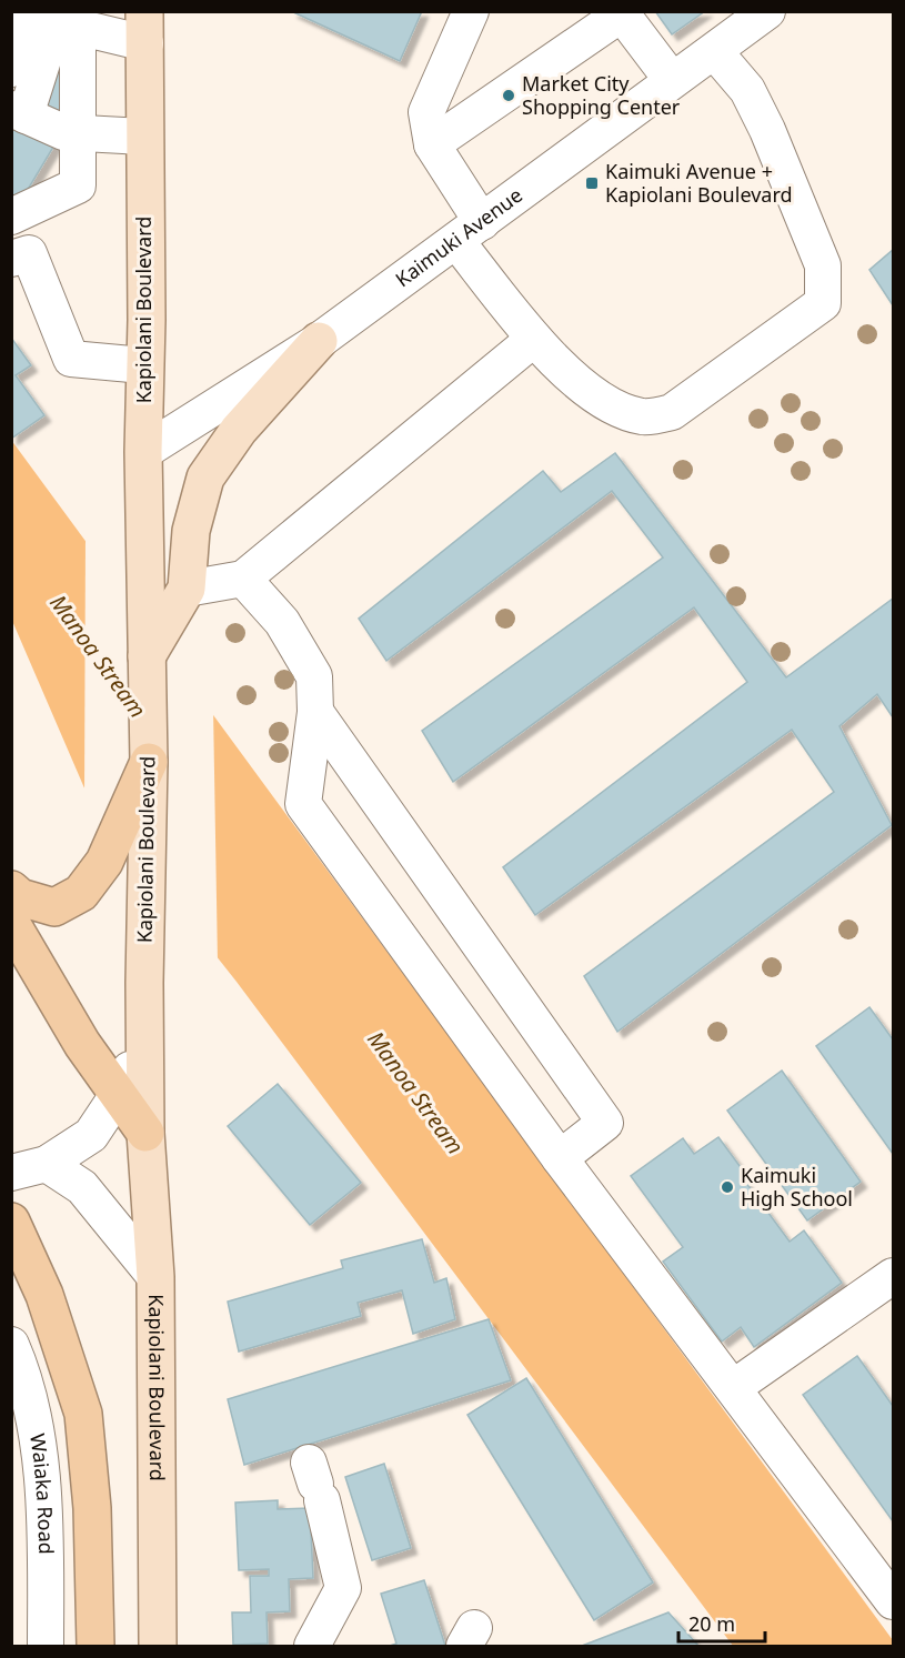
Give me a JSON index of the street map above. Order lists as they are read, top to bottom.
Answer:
{
  "streets": {
    "main road": ["Kapiolani Boulevard"],
    "street": ["Kaimuki Avenue", "Waiaka Road"]
  },
  "crossings": [
    ["Kaimuki Avenue", "Kapiolani Boulevard"]
  ],
  "water": ["Manoa Stream"],
  "places": {
    "other": ["Market City Shopping Center", "Kaimuki High School"],
    "transit": ["Kaimuki Avenue + Kapiolani Boulevard"]
  },
  "scale_bar": "20 m"
}
